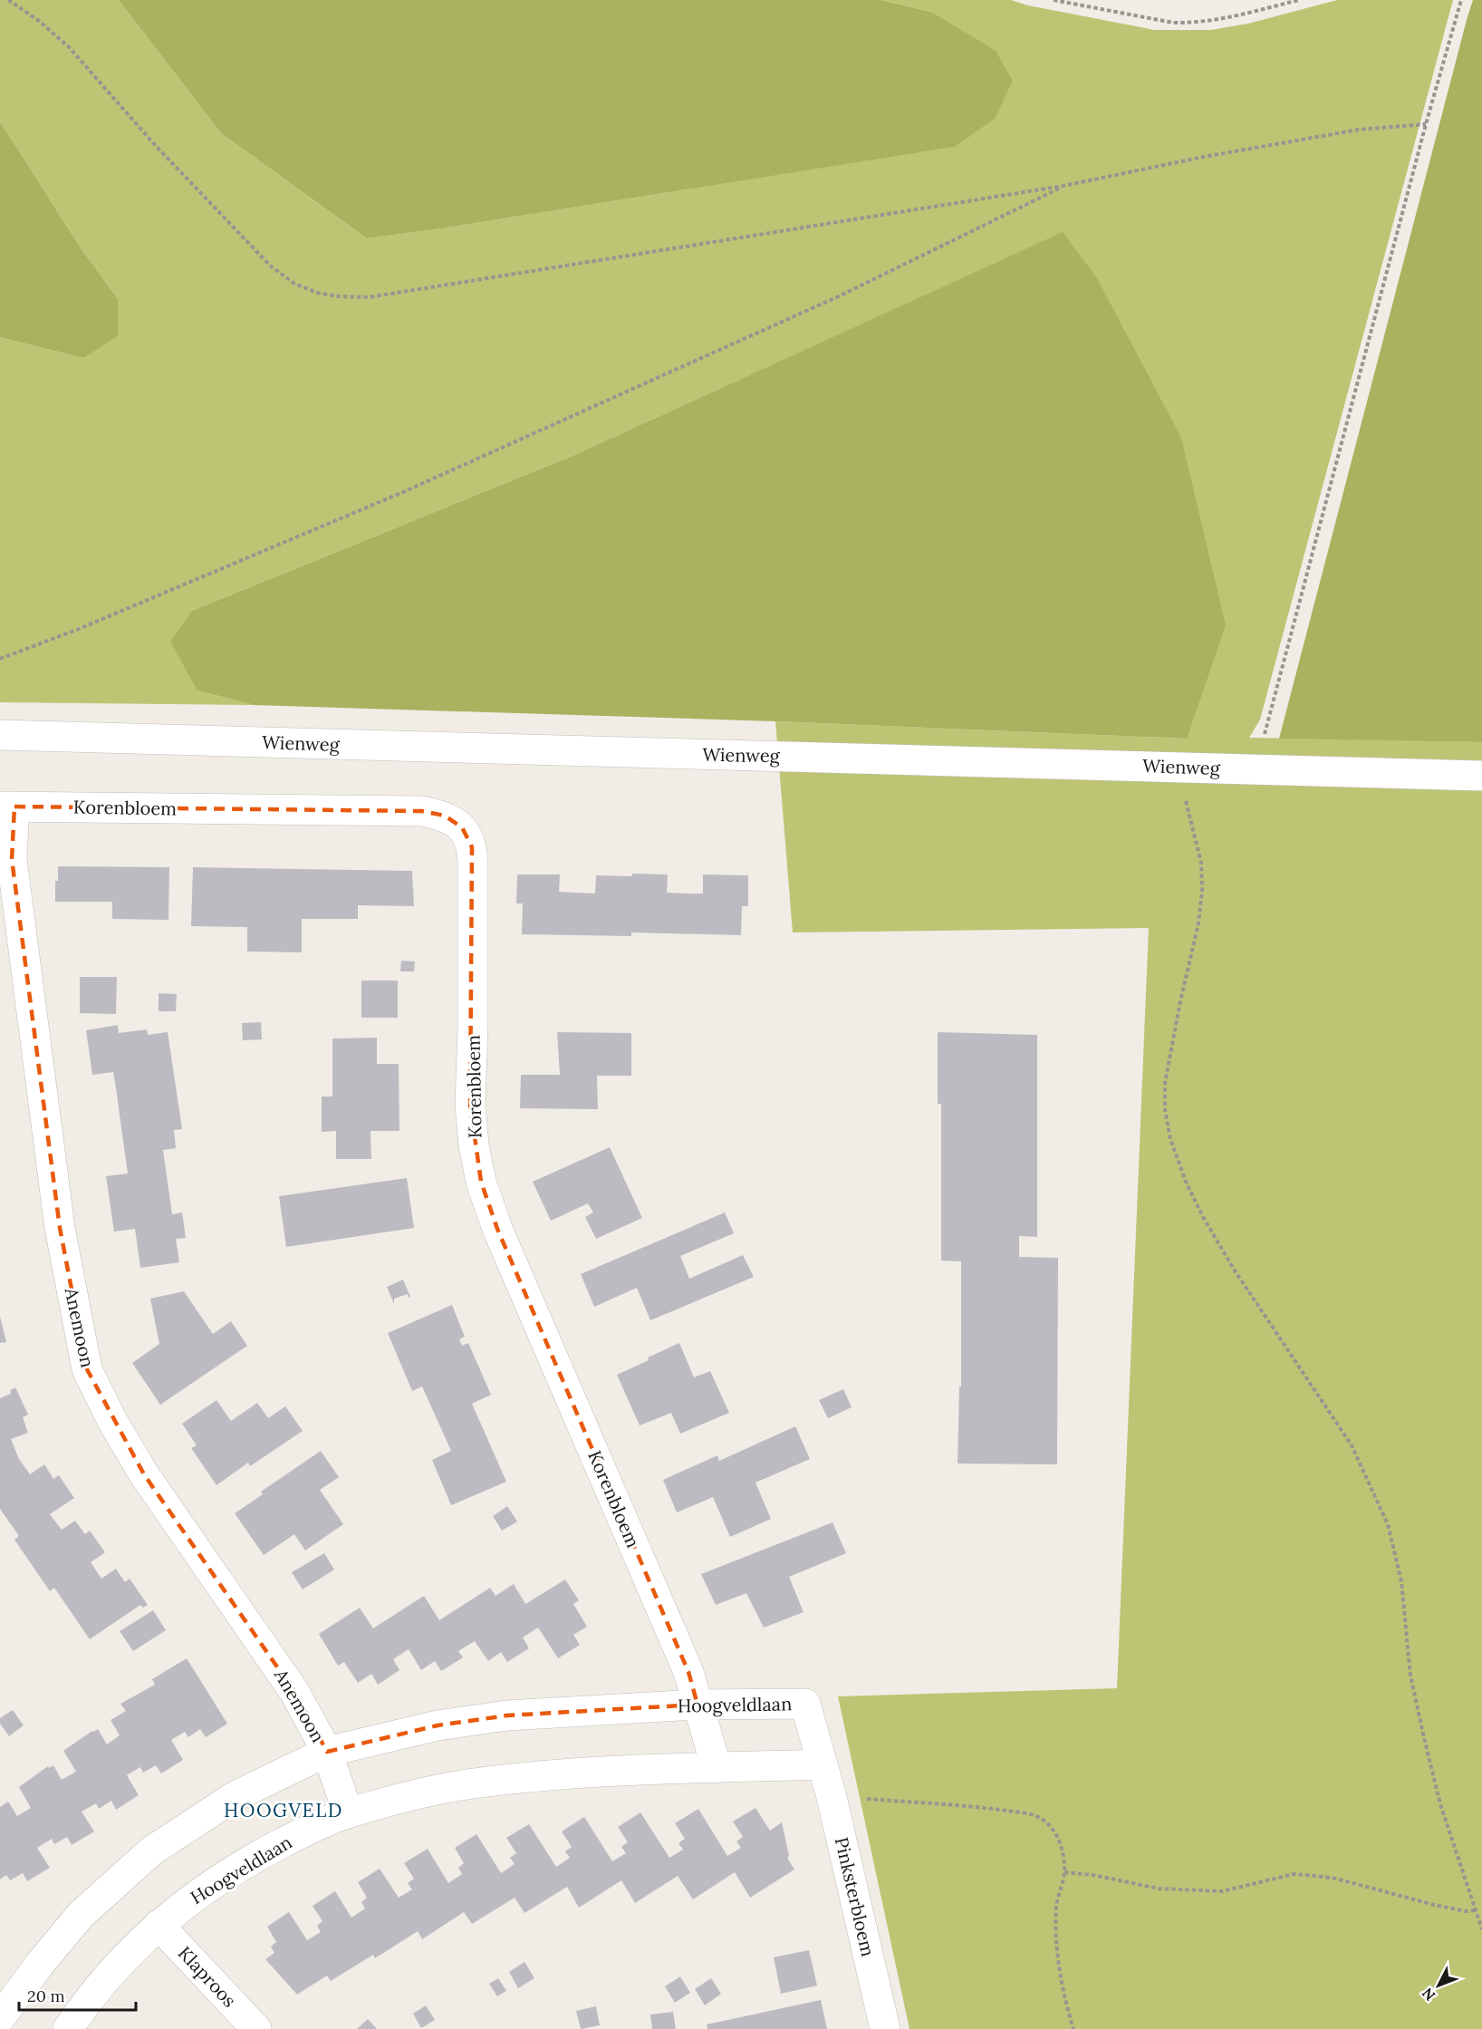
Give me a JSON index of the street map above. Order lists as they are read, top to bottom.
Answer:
{
  "streets": {
    "street": [
      "Wienweg",
      "Korenbloem",
      "Anemoon",
      "Hoogveldlaan",
      "Pinksterbloem",
      "Klaproos"
    ]
  },
  "crossings": [
    ["Korenbloem", "Anemoon"],
    ["Korenbloem", "Hoogveldlaan"],
    ["Anemoon", "Hoogveldlaan"],
    ["Hoogveldlaan", "Pinksterbloem"],
    ["Hoogveldlaan", "Klaproos"]
  ],
  "districts": ["HOOGVELD"],
  "scale_bar": "20 m",
  "north": "bottom left"
}
